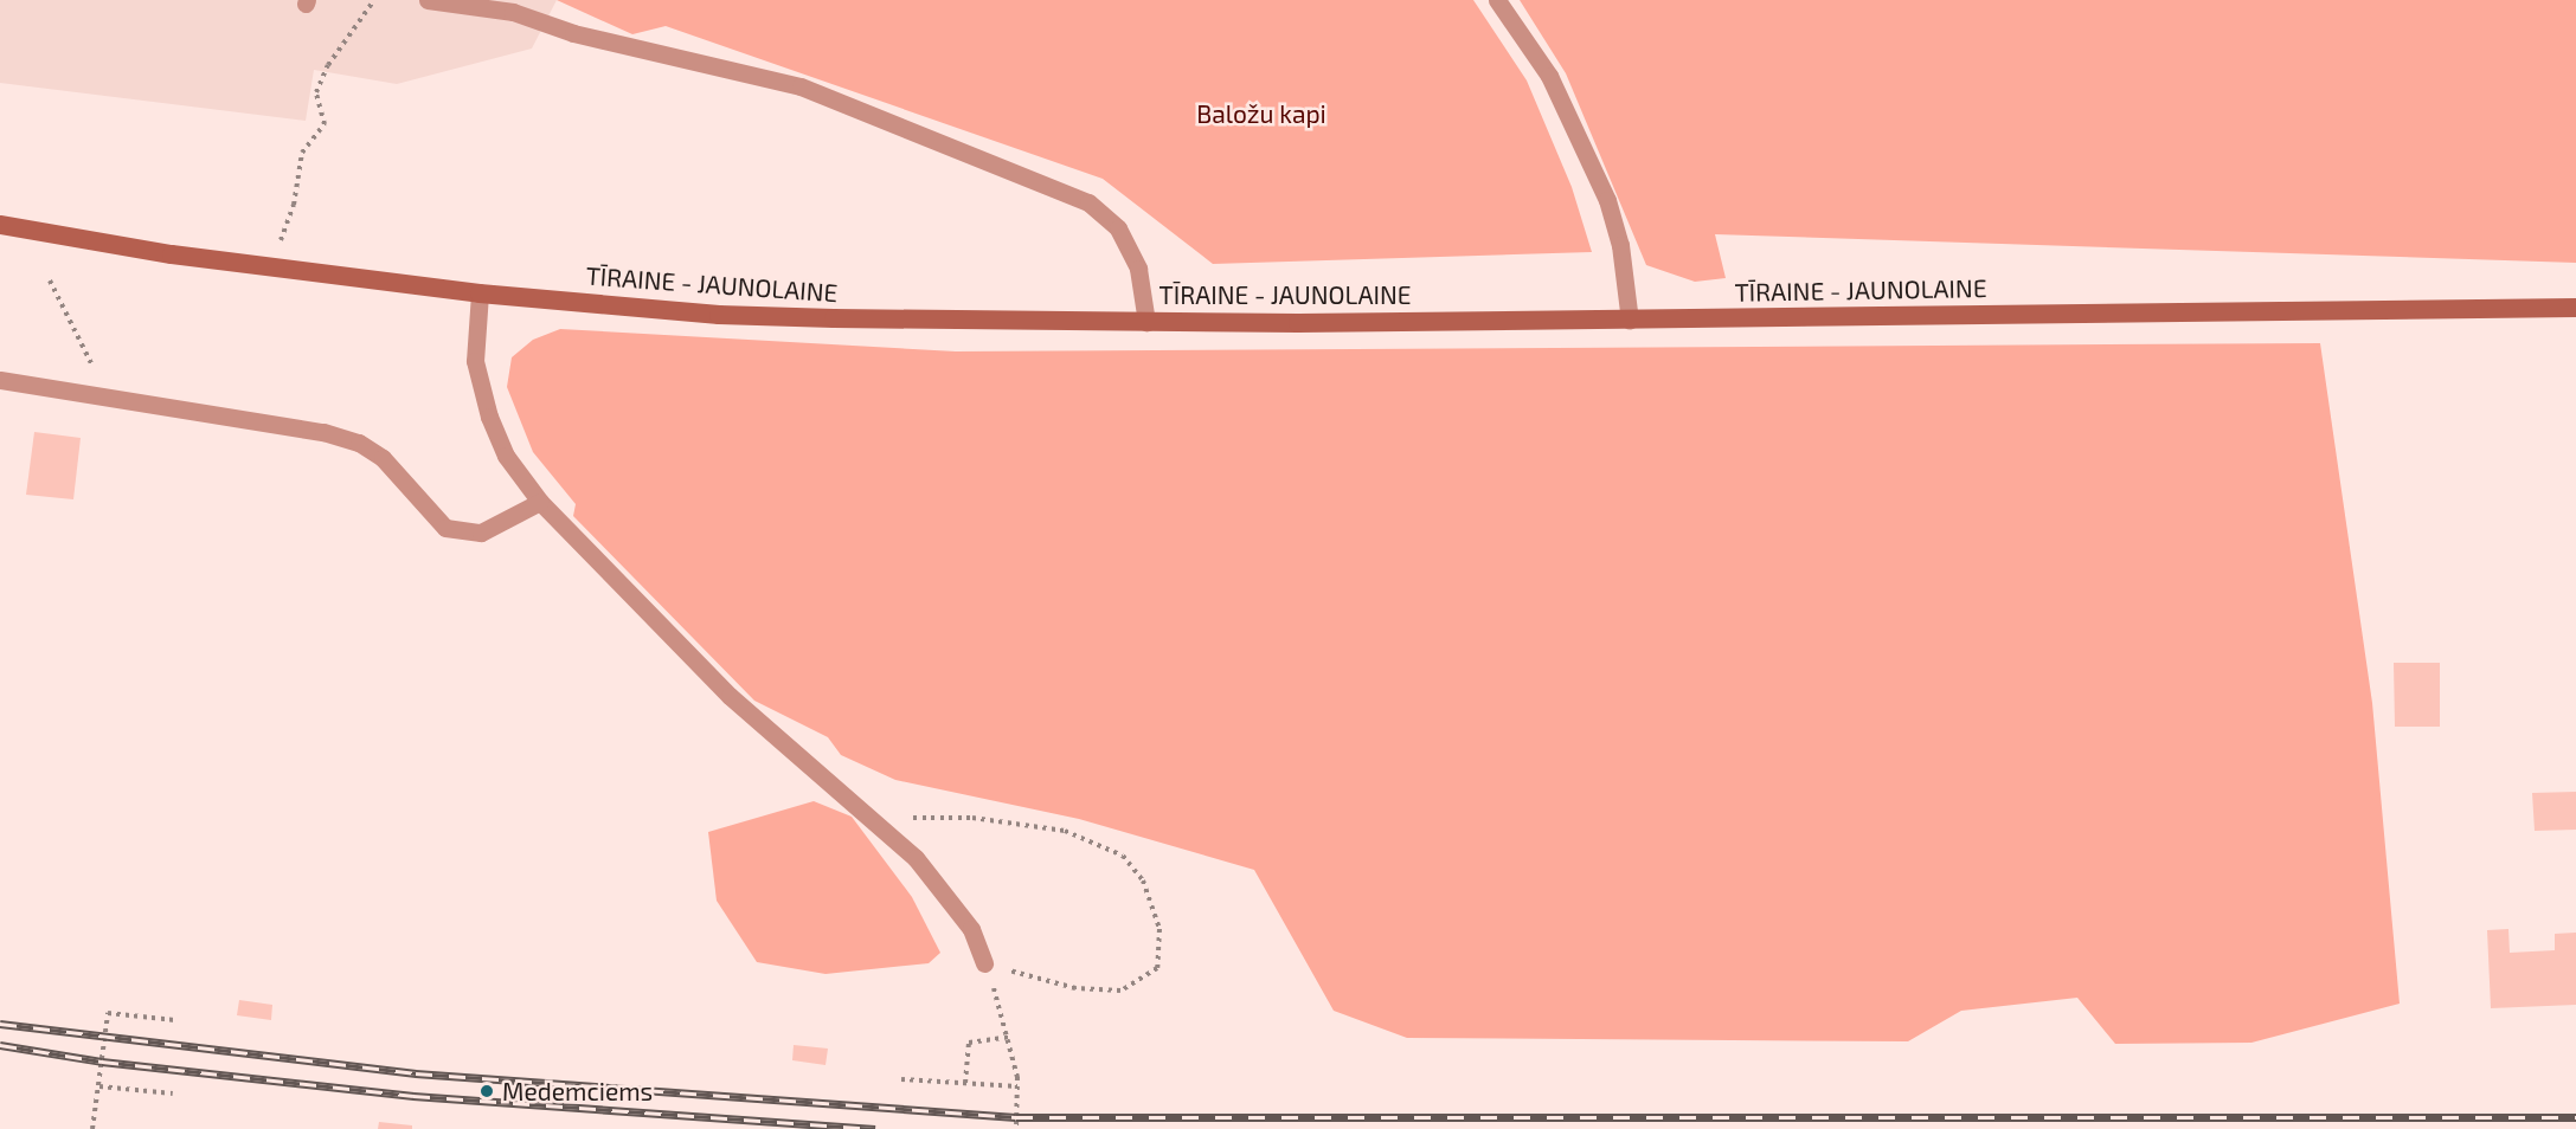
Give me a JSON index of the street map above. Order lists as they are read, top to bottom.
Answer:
{
  "streets": {
    "main road": ["TĪRAINE - JAUNOLAINE"]
  },
  "parks": ["Baložu kapi"],
  "places": ["Medemciems"]
}
